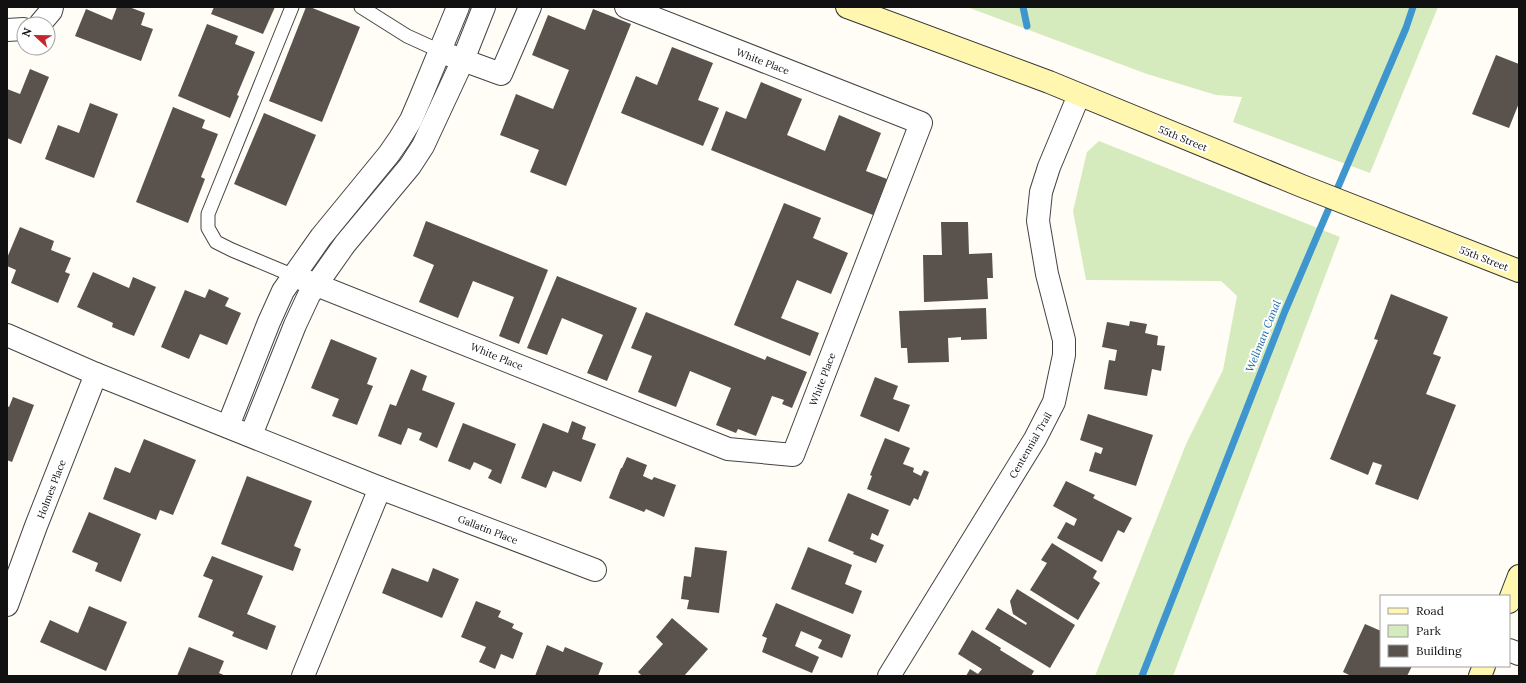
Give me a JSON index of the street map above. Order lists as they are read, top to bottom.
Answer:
{
  "streets": {
    "main road": ["55th Street"],
    "street": [
      "White Place",
      "Centennial Trail",
      "Holmes Place",
      "Gallatin Place"
    ]
  },
  "crossings": [
    ["55th Street", "Centennial Trail"]
  ],
  "water": ["Wellman Canal"],
  "legend": ["Road", "Park", "Building"],
  "north": "left"
}
